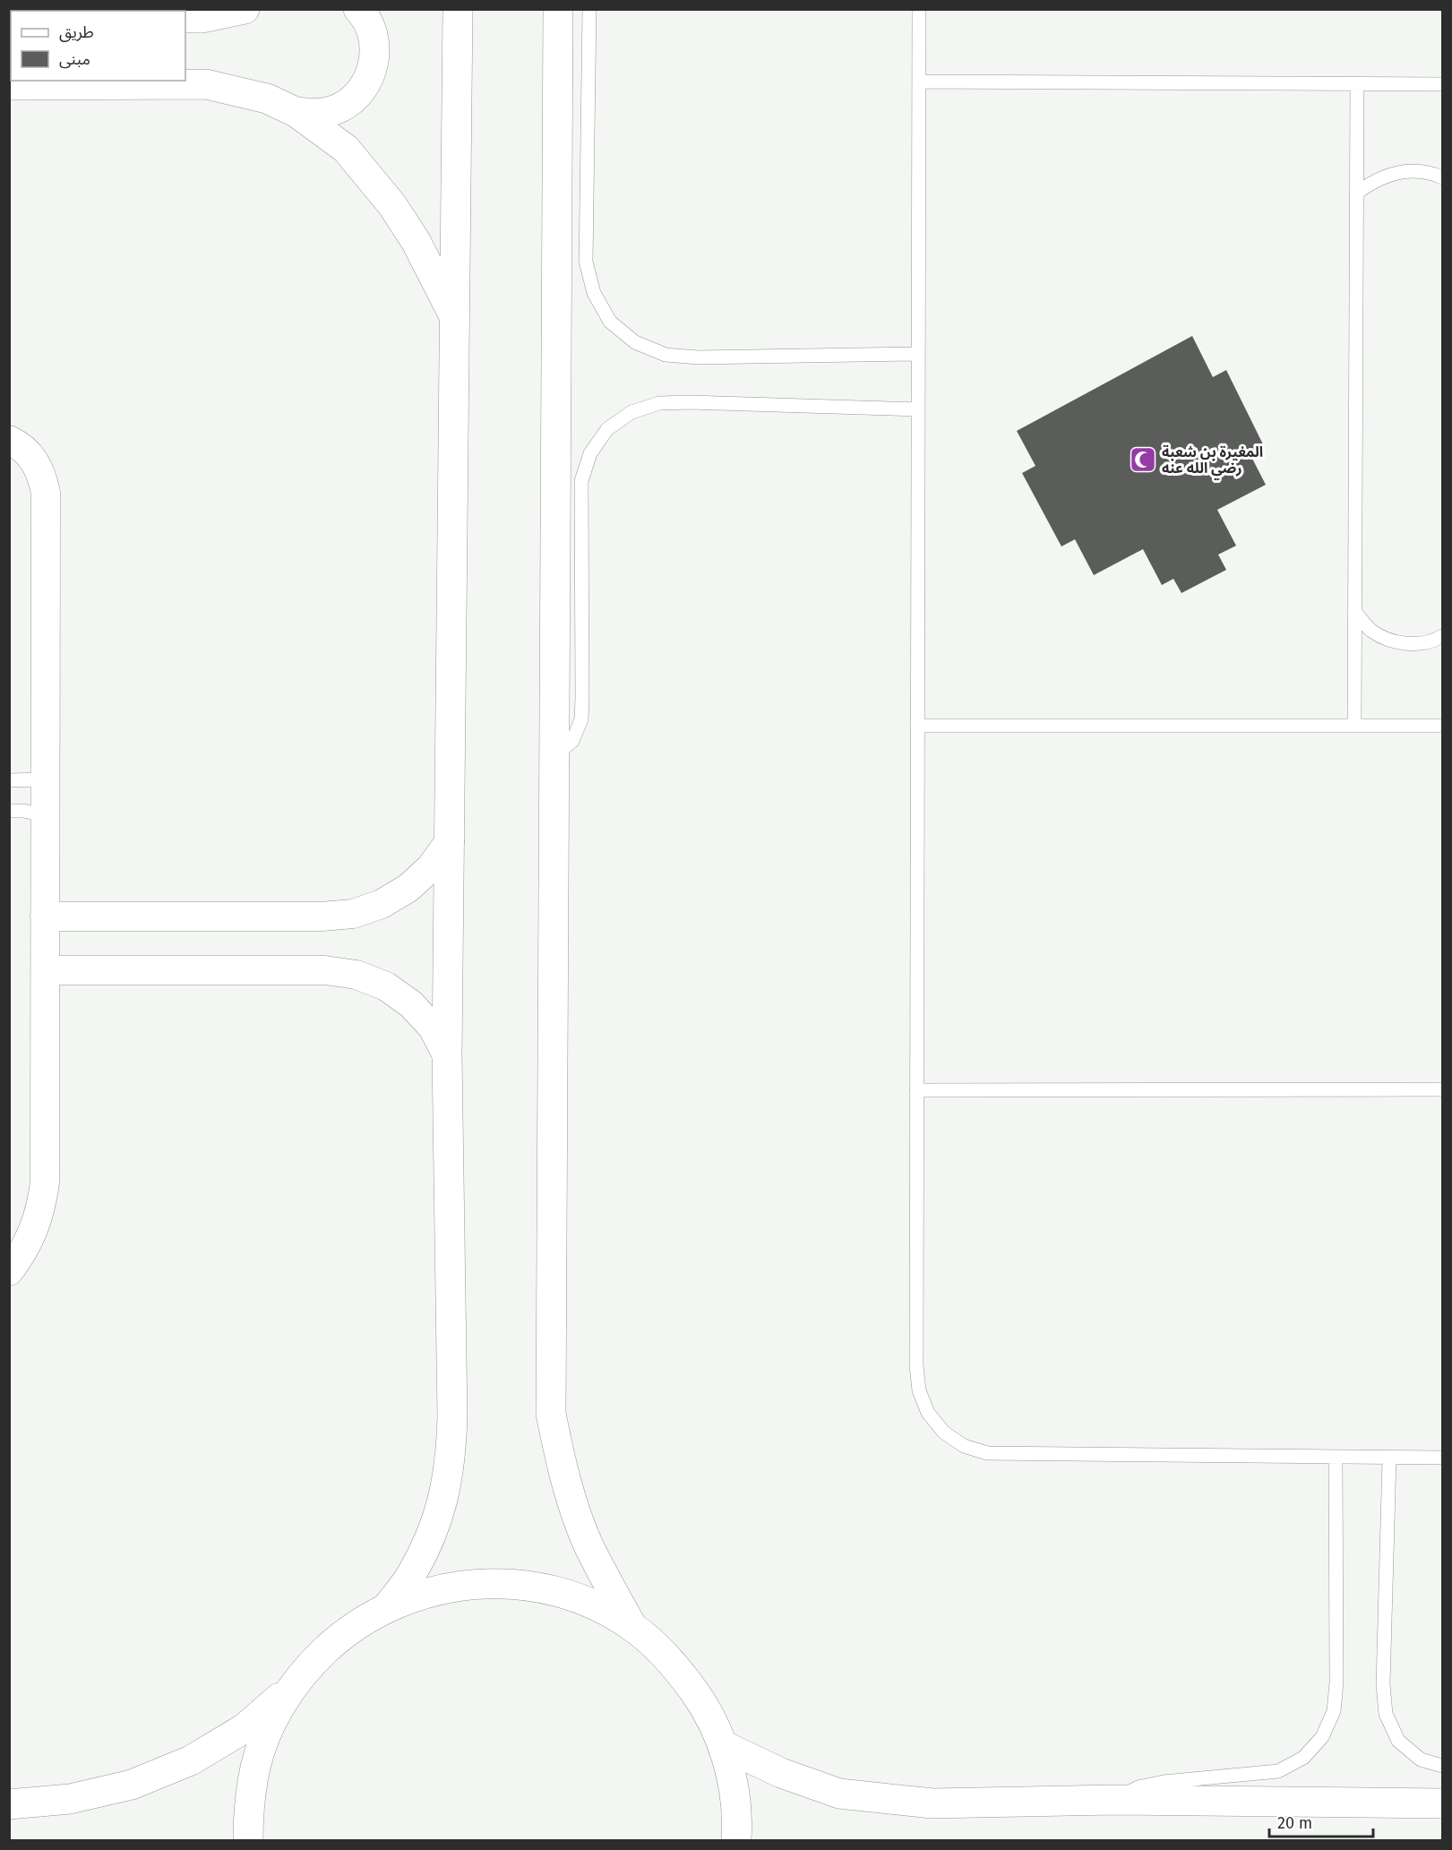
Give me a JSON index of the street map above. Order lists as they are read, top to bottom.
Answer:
{
  "places": {
    "mosque": ["المغيرة بن شعبة رضي الله عنه"]
  },
  "legend": ["طريق", "مبنى"],
  "scale_bar": "20 m"
}
